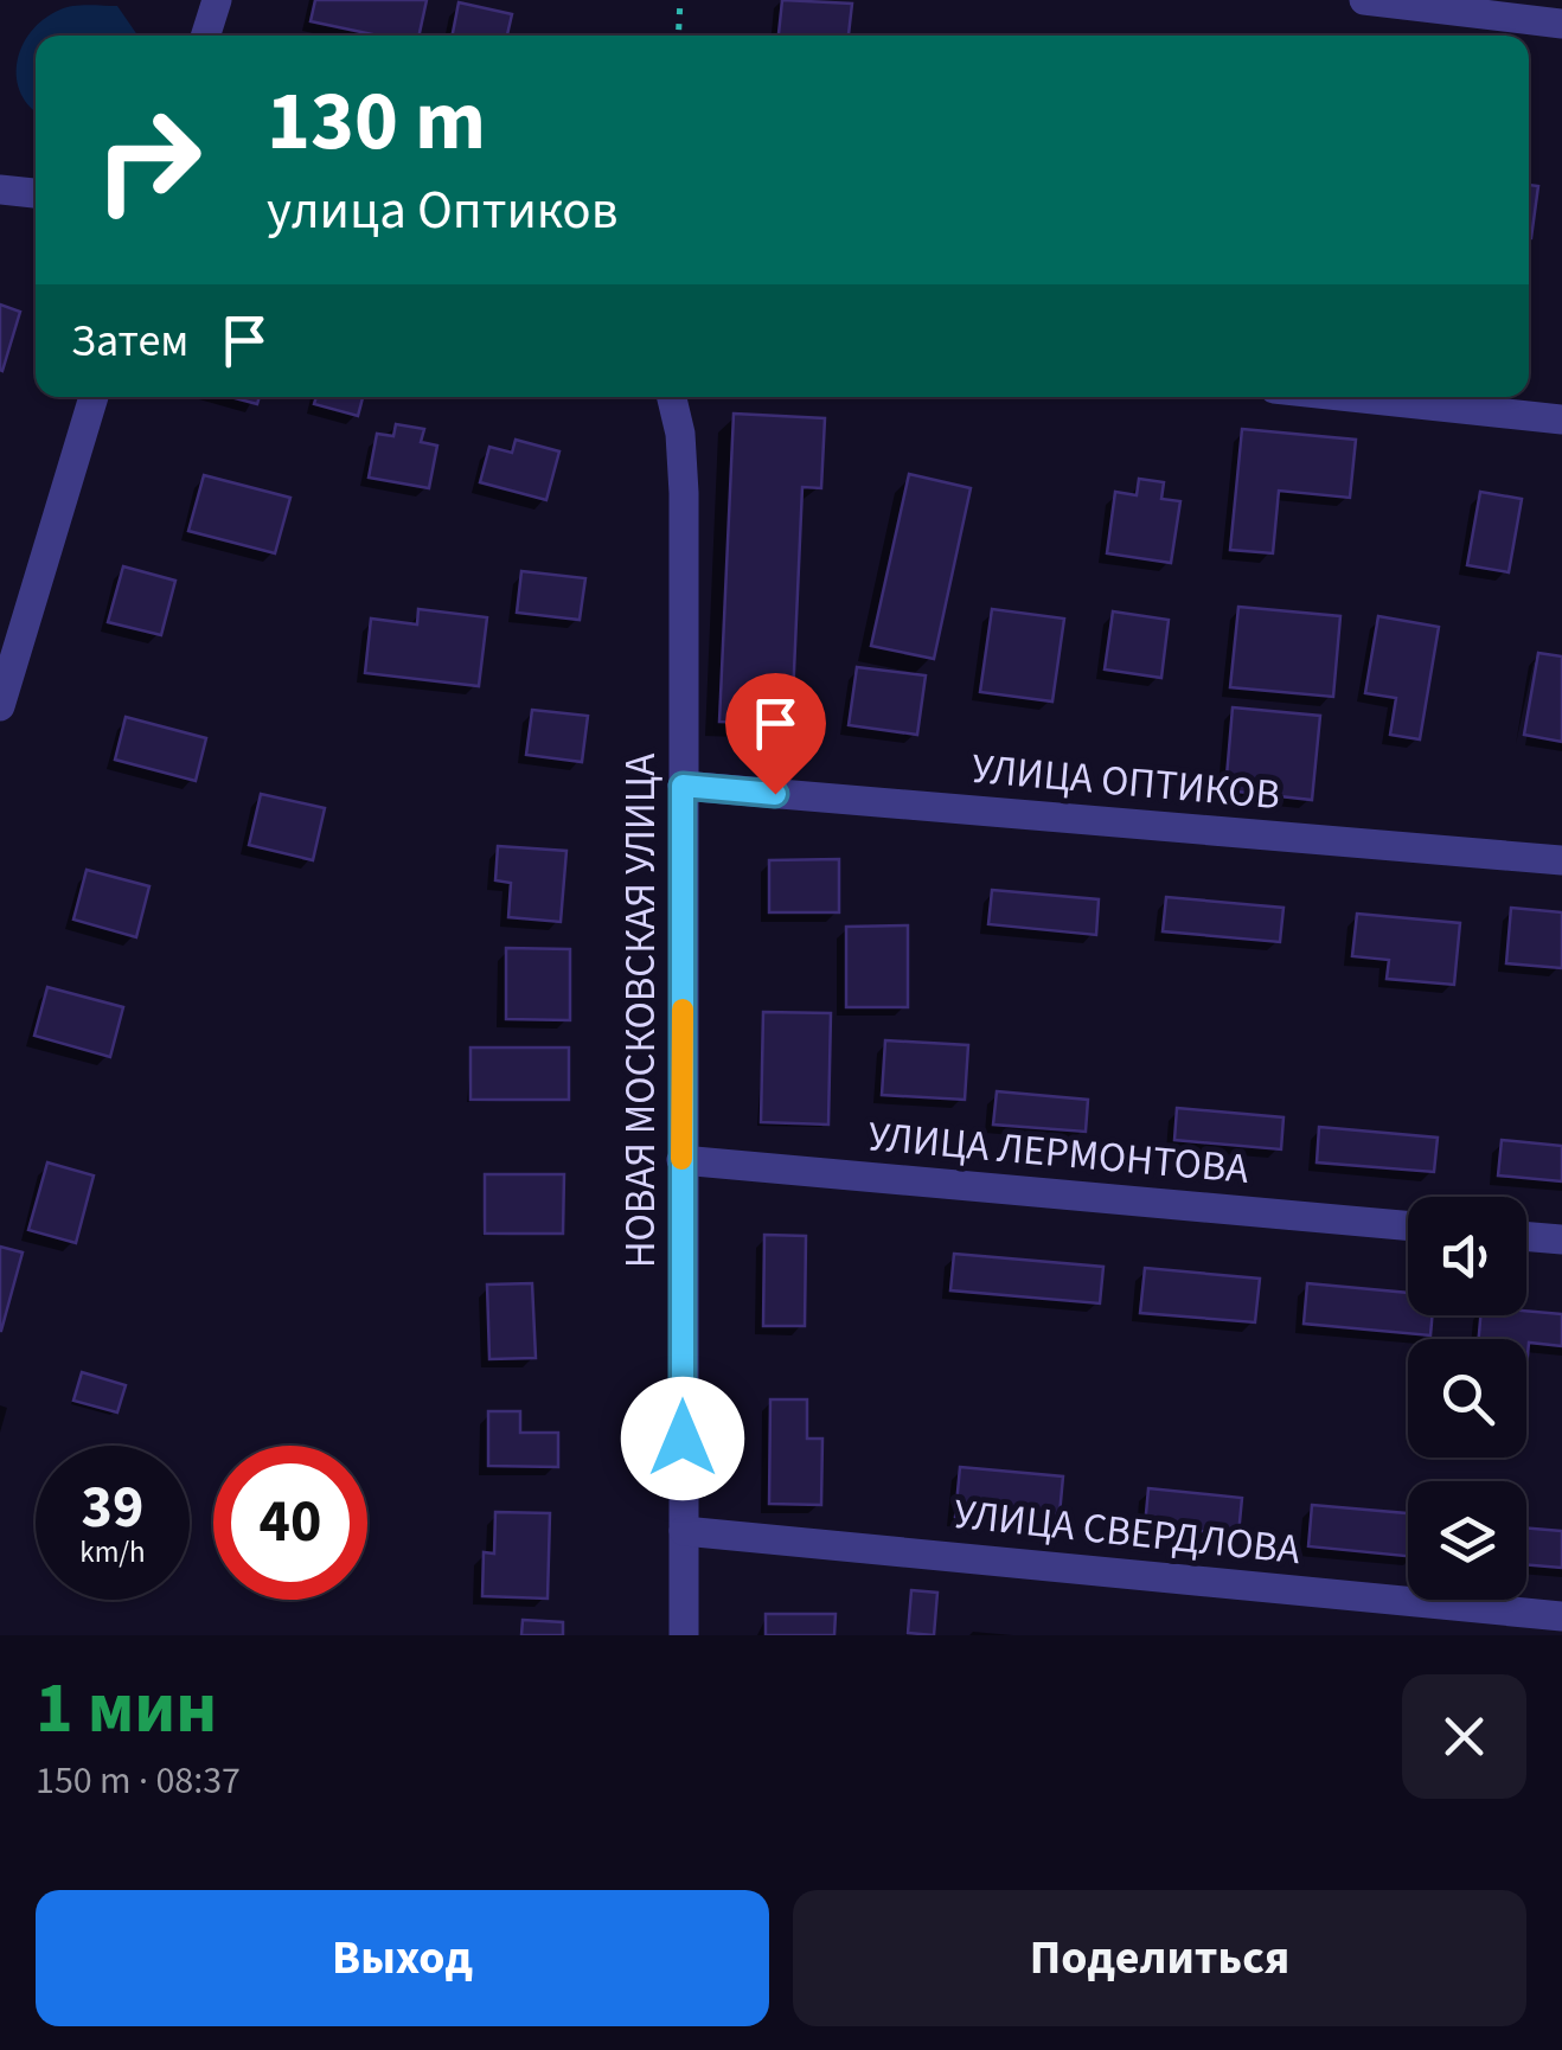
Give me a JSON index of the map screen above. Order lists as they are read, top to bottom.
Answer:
{
  "streets": {
    "street": [
      "УЛИЦА ОПТИКОВ",
      "НОВАЯ МОСКОВСКАЯ УЛИЦА",
      "УЛИЦА ЛЕРМОНТОВА",
      "УЛИЦА СВЕРДЛОВА"
    ]
  },
  "crossings": [
    ["УЛИЦА ОПТИКОВ", "НОВАЯ МОСКОВСКАЯ УЛИЦА"],
    ["НОВАЯ МОСКОВСКАЯ УЛИЦА", "УЛИЦА ЛЕРМОНТОВА"],
    ["НОВАЯ МОСКОВСКАЯ УЛИЦА", "УЛИЦА СВЕРДЛОВА"]
  ],
  "page": {
    "turn": ["130 m", "улица Оптиков"],
    "then": "Затем",
    "speed": "39 km/h",
    "limit": "40",
    "heading": ["1 мин", "150 m · 08:37"],
    "buttons": ["Выход", "Поделиться"]
  }
}
